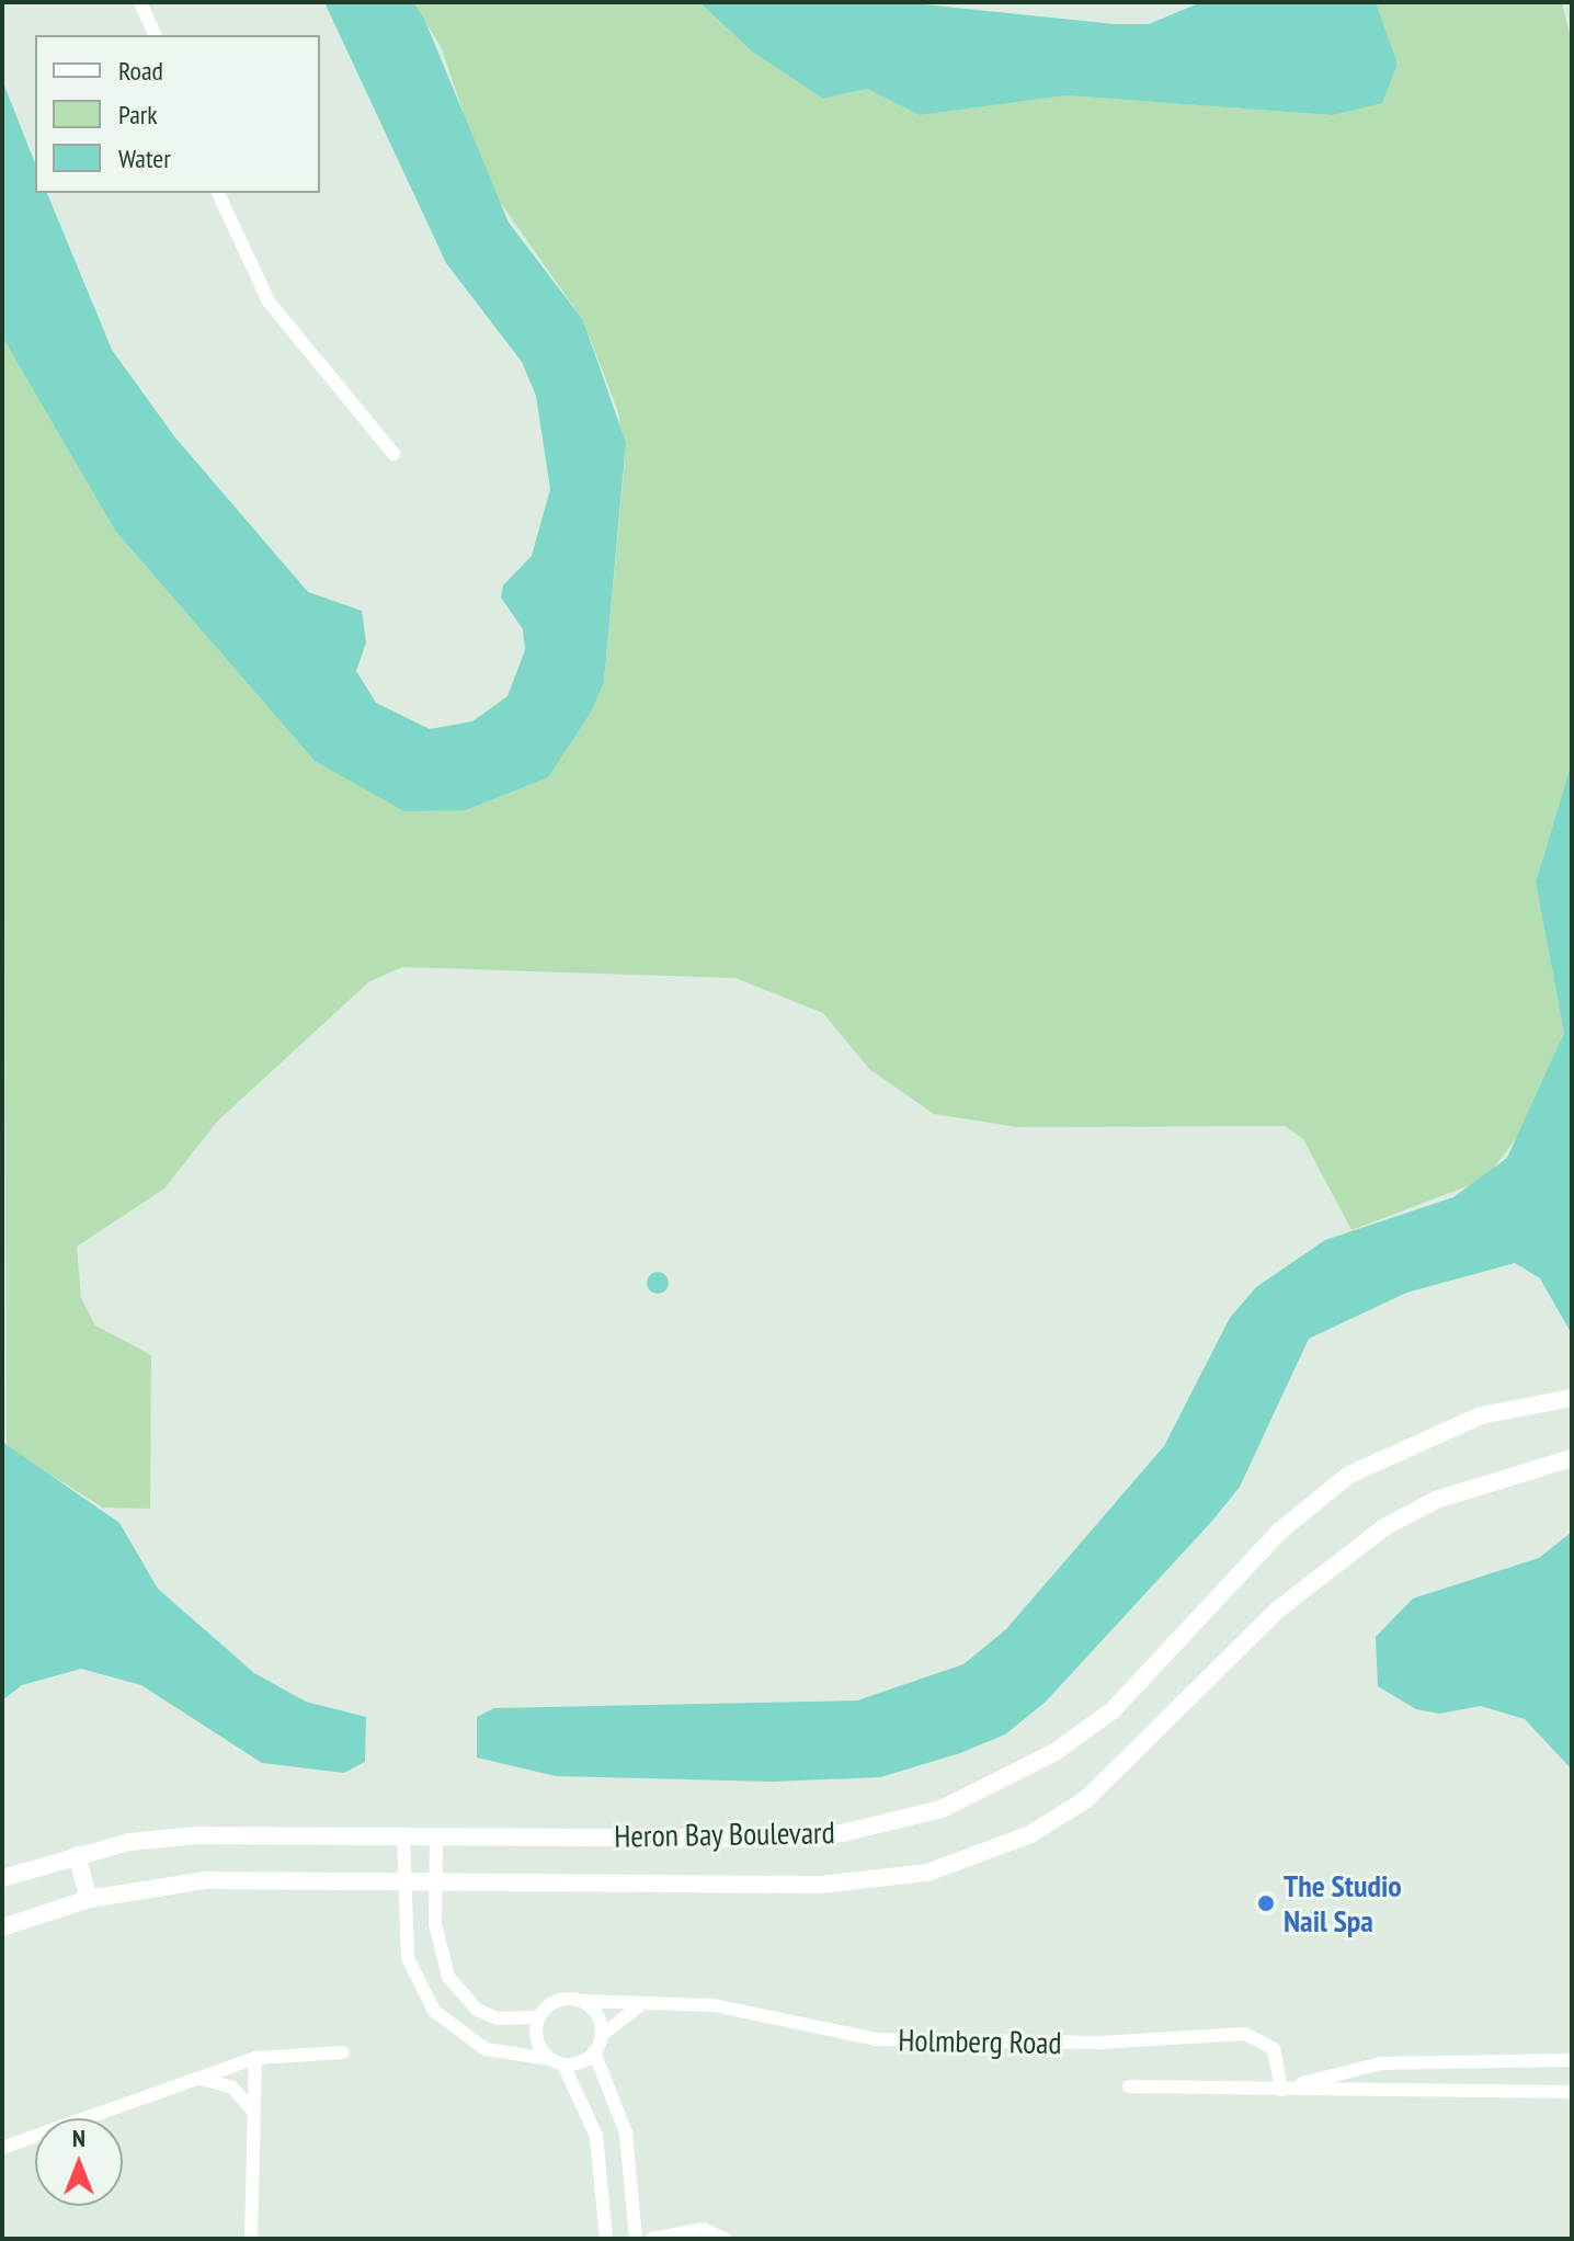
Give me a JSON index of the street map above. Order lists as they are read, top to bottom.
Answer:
{
  "streets": {
    "street": ["Heron Bay Boulevard", "Holmberg Road"]
  },
  "places": ["The Studio Nail Spa"],
  "legend": ["Road", "Park", "Water"],
  "north": "top"
}
